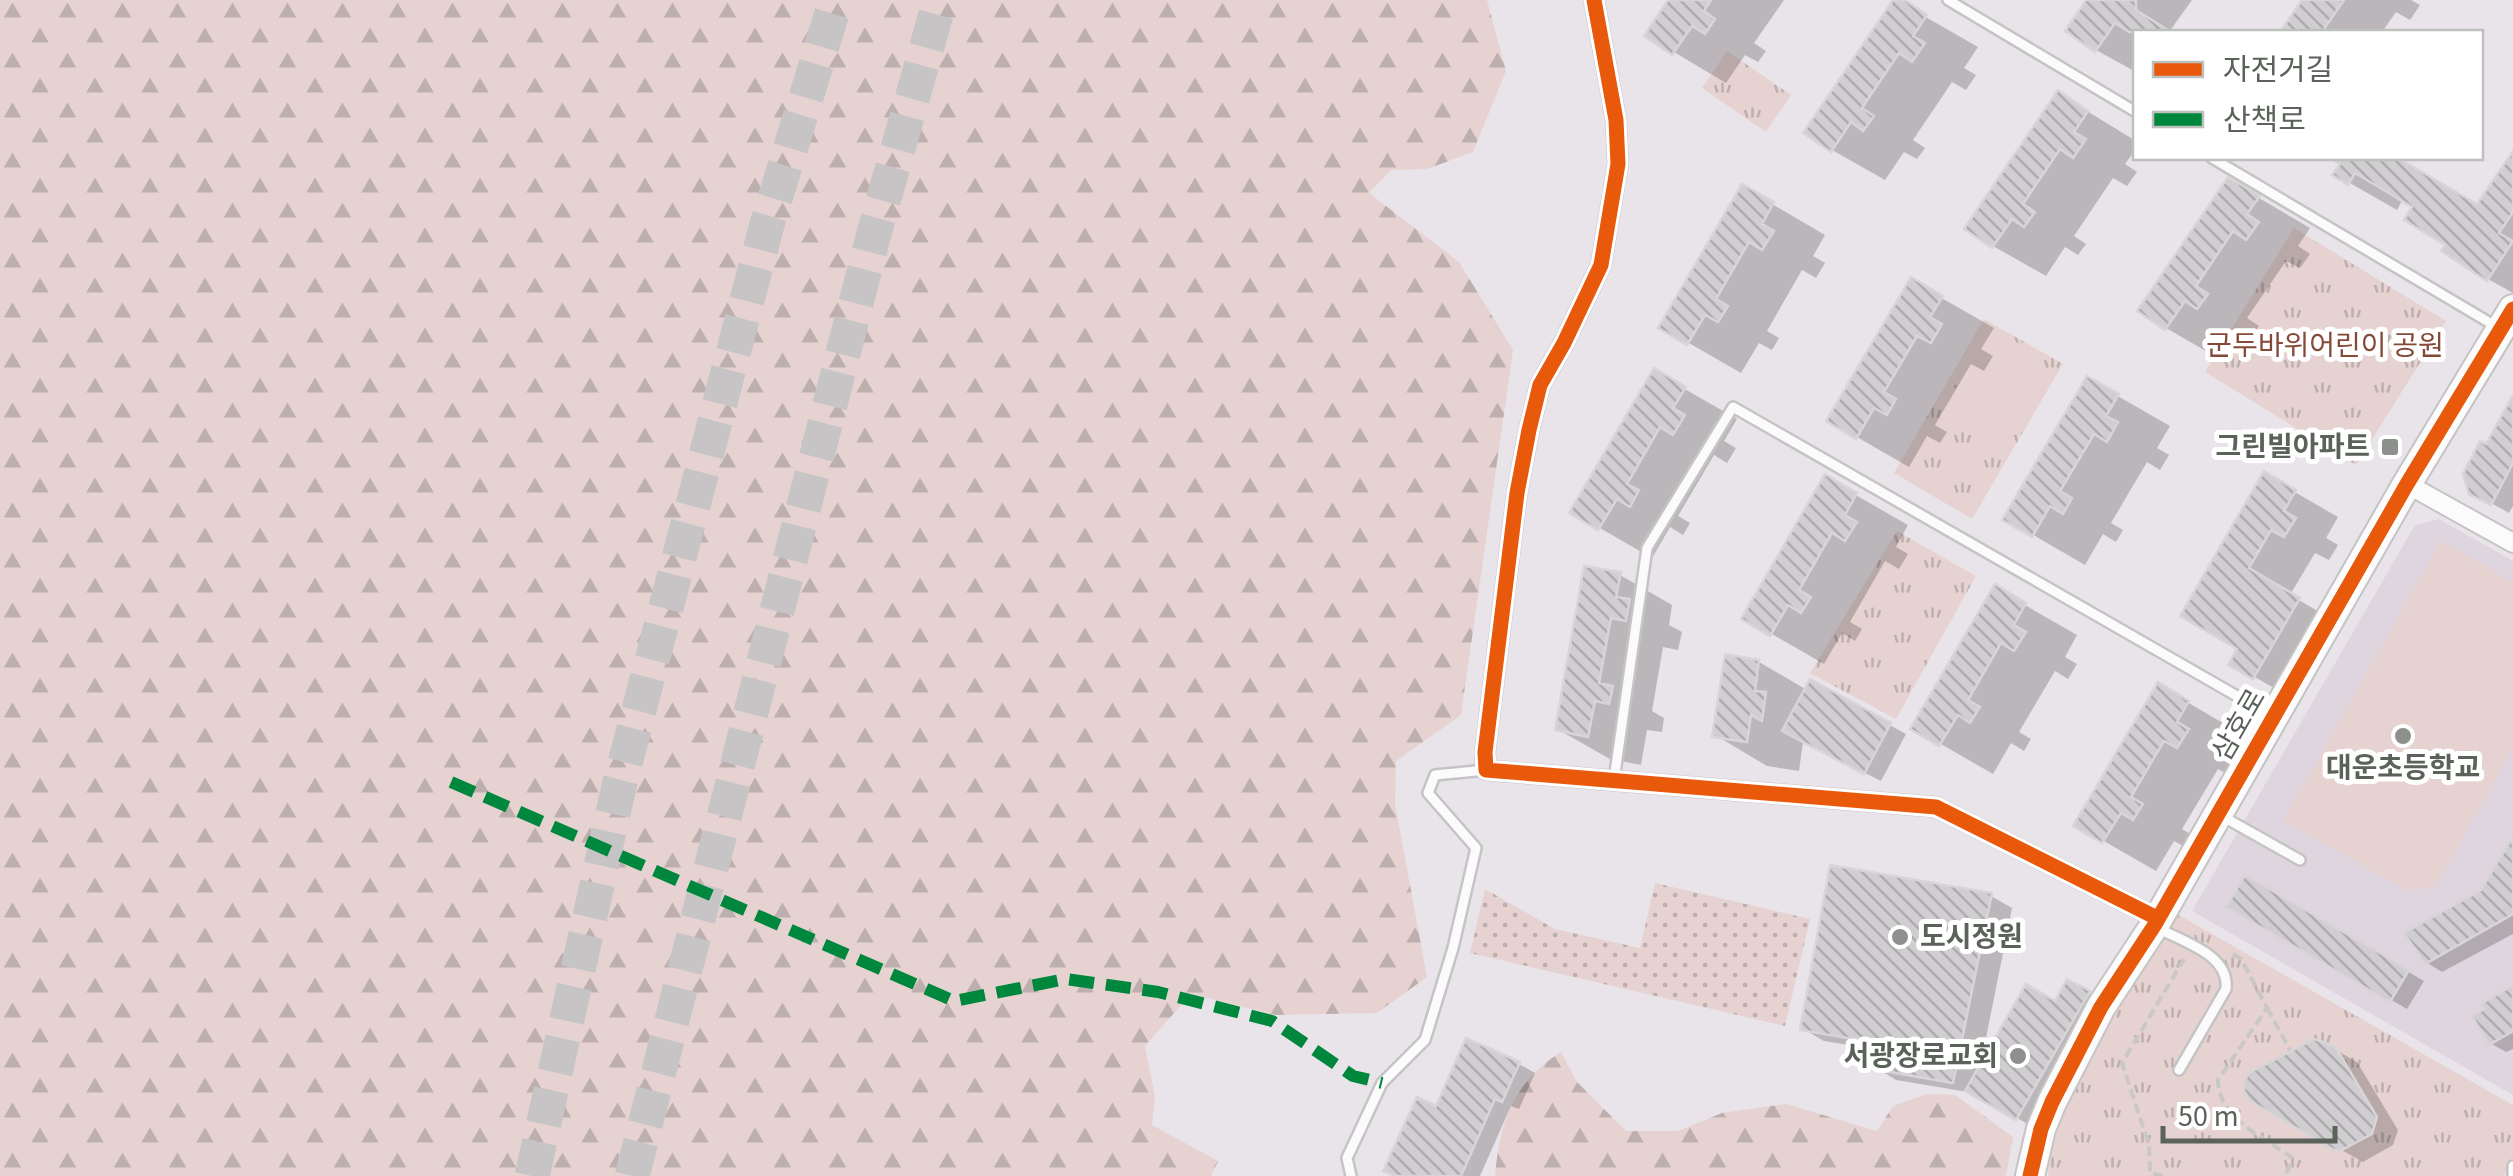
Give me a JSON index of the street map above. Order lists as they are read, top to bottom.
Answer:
{
  "streets": {
    "street": ["삼호로"]
  },
  "parks": ["군두바위어린이 공원"],
  "places": {
    "transit": ["그린빌아파트"],
    "other": ["대운초등학교", "도시정원", "서광장로교회"]
  },
  "legend": ["자전거길", "산책로"],
  "scale_bar": "50 m"
}
